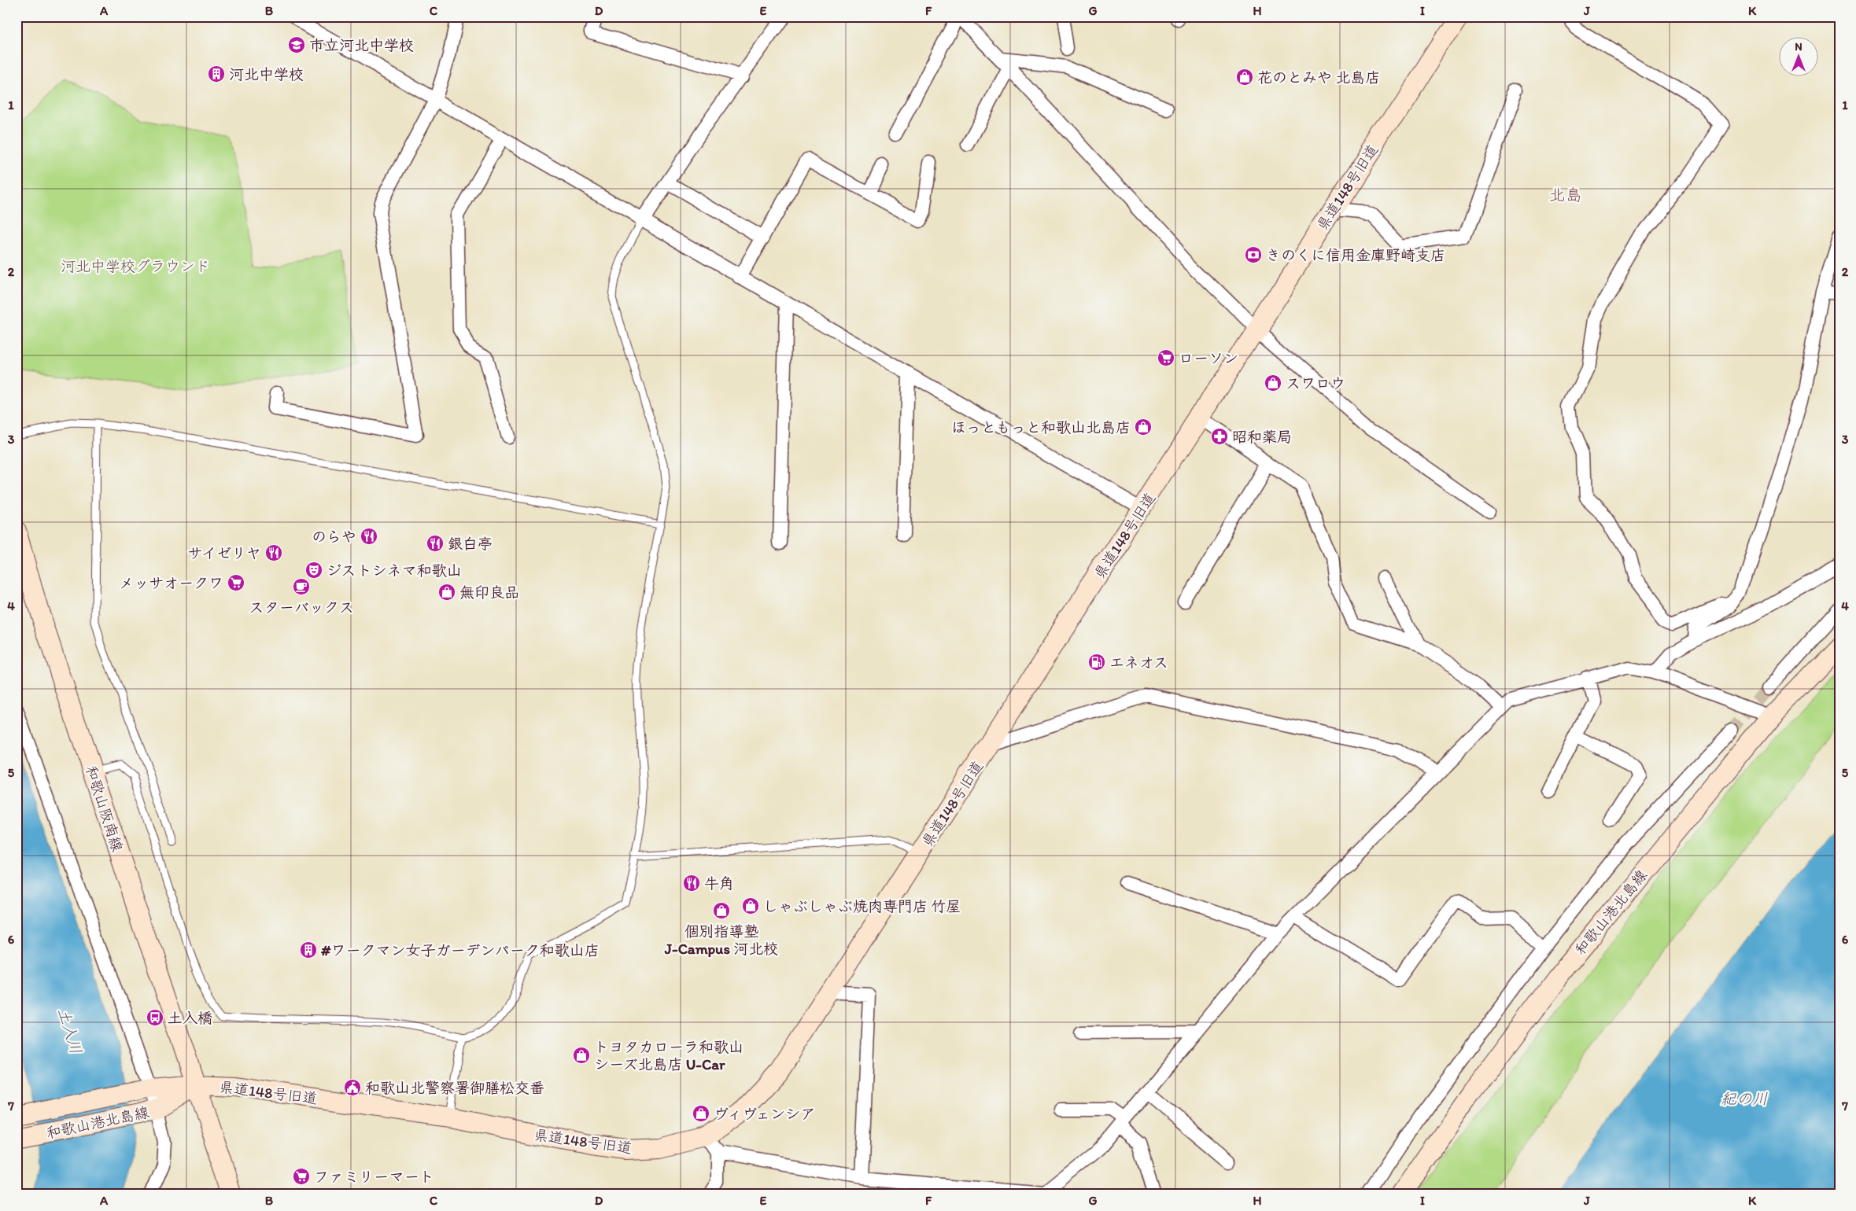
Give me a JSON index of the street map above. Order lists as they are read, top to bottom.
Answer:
{
  "streets": {
    "street": ["県道148号旧道", "和歌山阪南線", "和歌山港北島線"]
  },
  "crossings": [
    ["県道148号旧道", "和歌山阪南線"],
    ["県道148号旧道", "和歌山港北島線"],
    ["和歌山阪南線", "和歌山港北島線"]
  ],
  "districts": ["北島"],
  "water": ["土入川", "紀の川"],
  "parks": ["河北中学校グラウンド"],
  "places": {
    "school or university": ["市立河北中学校"],
    "building": ["河北中学校", "#ワークマン女子ガーデンパーク和歌山店"],
    "shop": [
      "花のとみや 北島店",
      "スワロウ",
      "ほっともっと和歌山北島店",
      "無印良品",
      "しゃぶしゃぶ焼肉専門店 竹屋",
      "個別指導塾 J-Campus 河北校",
      "トヨタカローラ和歌山 シーズ北島店 U-Car",
      "ヴィヴェンシア"
    ],
    "bank": ["きのくに信用金庫野崎支店"],
    "supermarket": ["ローソン", "メッサオークワ", "ファミリーマート"],
    "pharmacy": ["昭和薬局"],
    "restaurant": [
      "のらや",
      "銀白亭",
      "サイゼリヤ",
      "牛角"
    ],
    "theatre": ["ジストシネマ和歌山"],
    "cafe": ["スターバックス"],
    "fuel station": ["エネオス"],
    "bus stop": ["土入橋"],
    "public building": ["和歌山北警察署御膳松交番"]
  },
  "north": "top",
  "grid": {
    "columns": [
      "A",
      "B",
      "C",
      "D",
      "E",
      "F",
      "G",
      "H",
      "I",
      "J",
      "K"
    ],
    "rows": [
      "1",
      "2",
      "3",
      "4",
      "5",
      "6",
      "7"
    ]
  }
}
